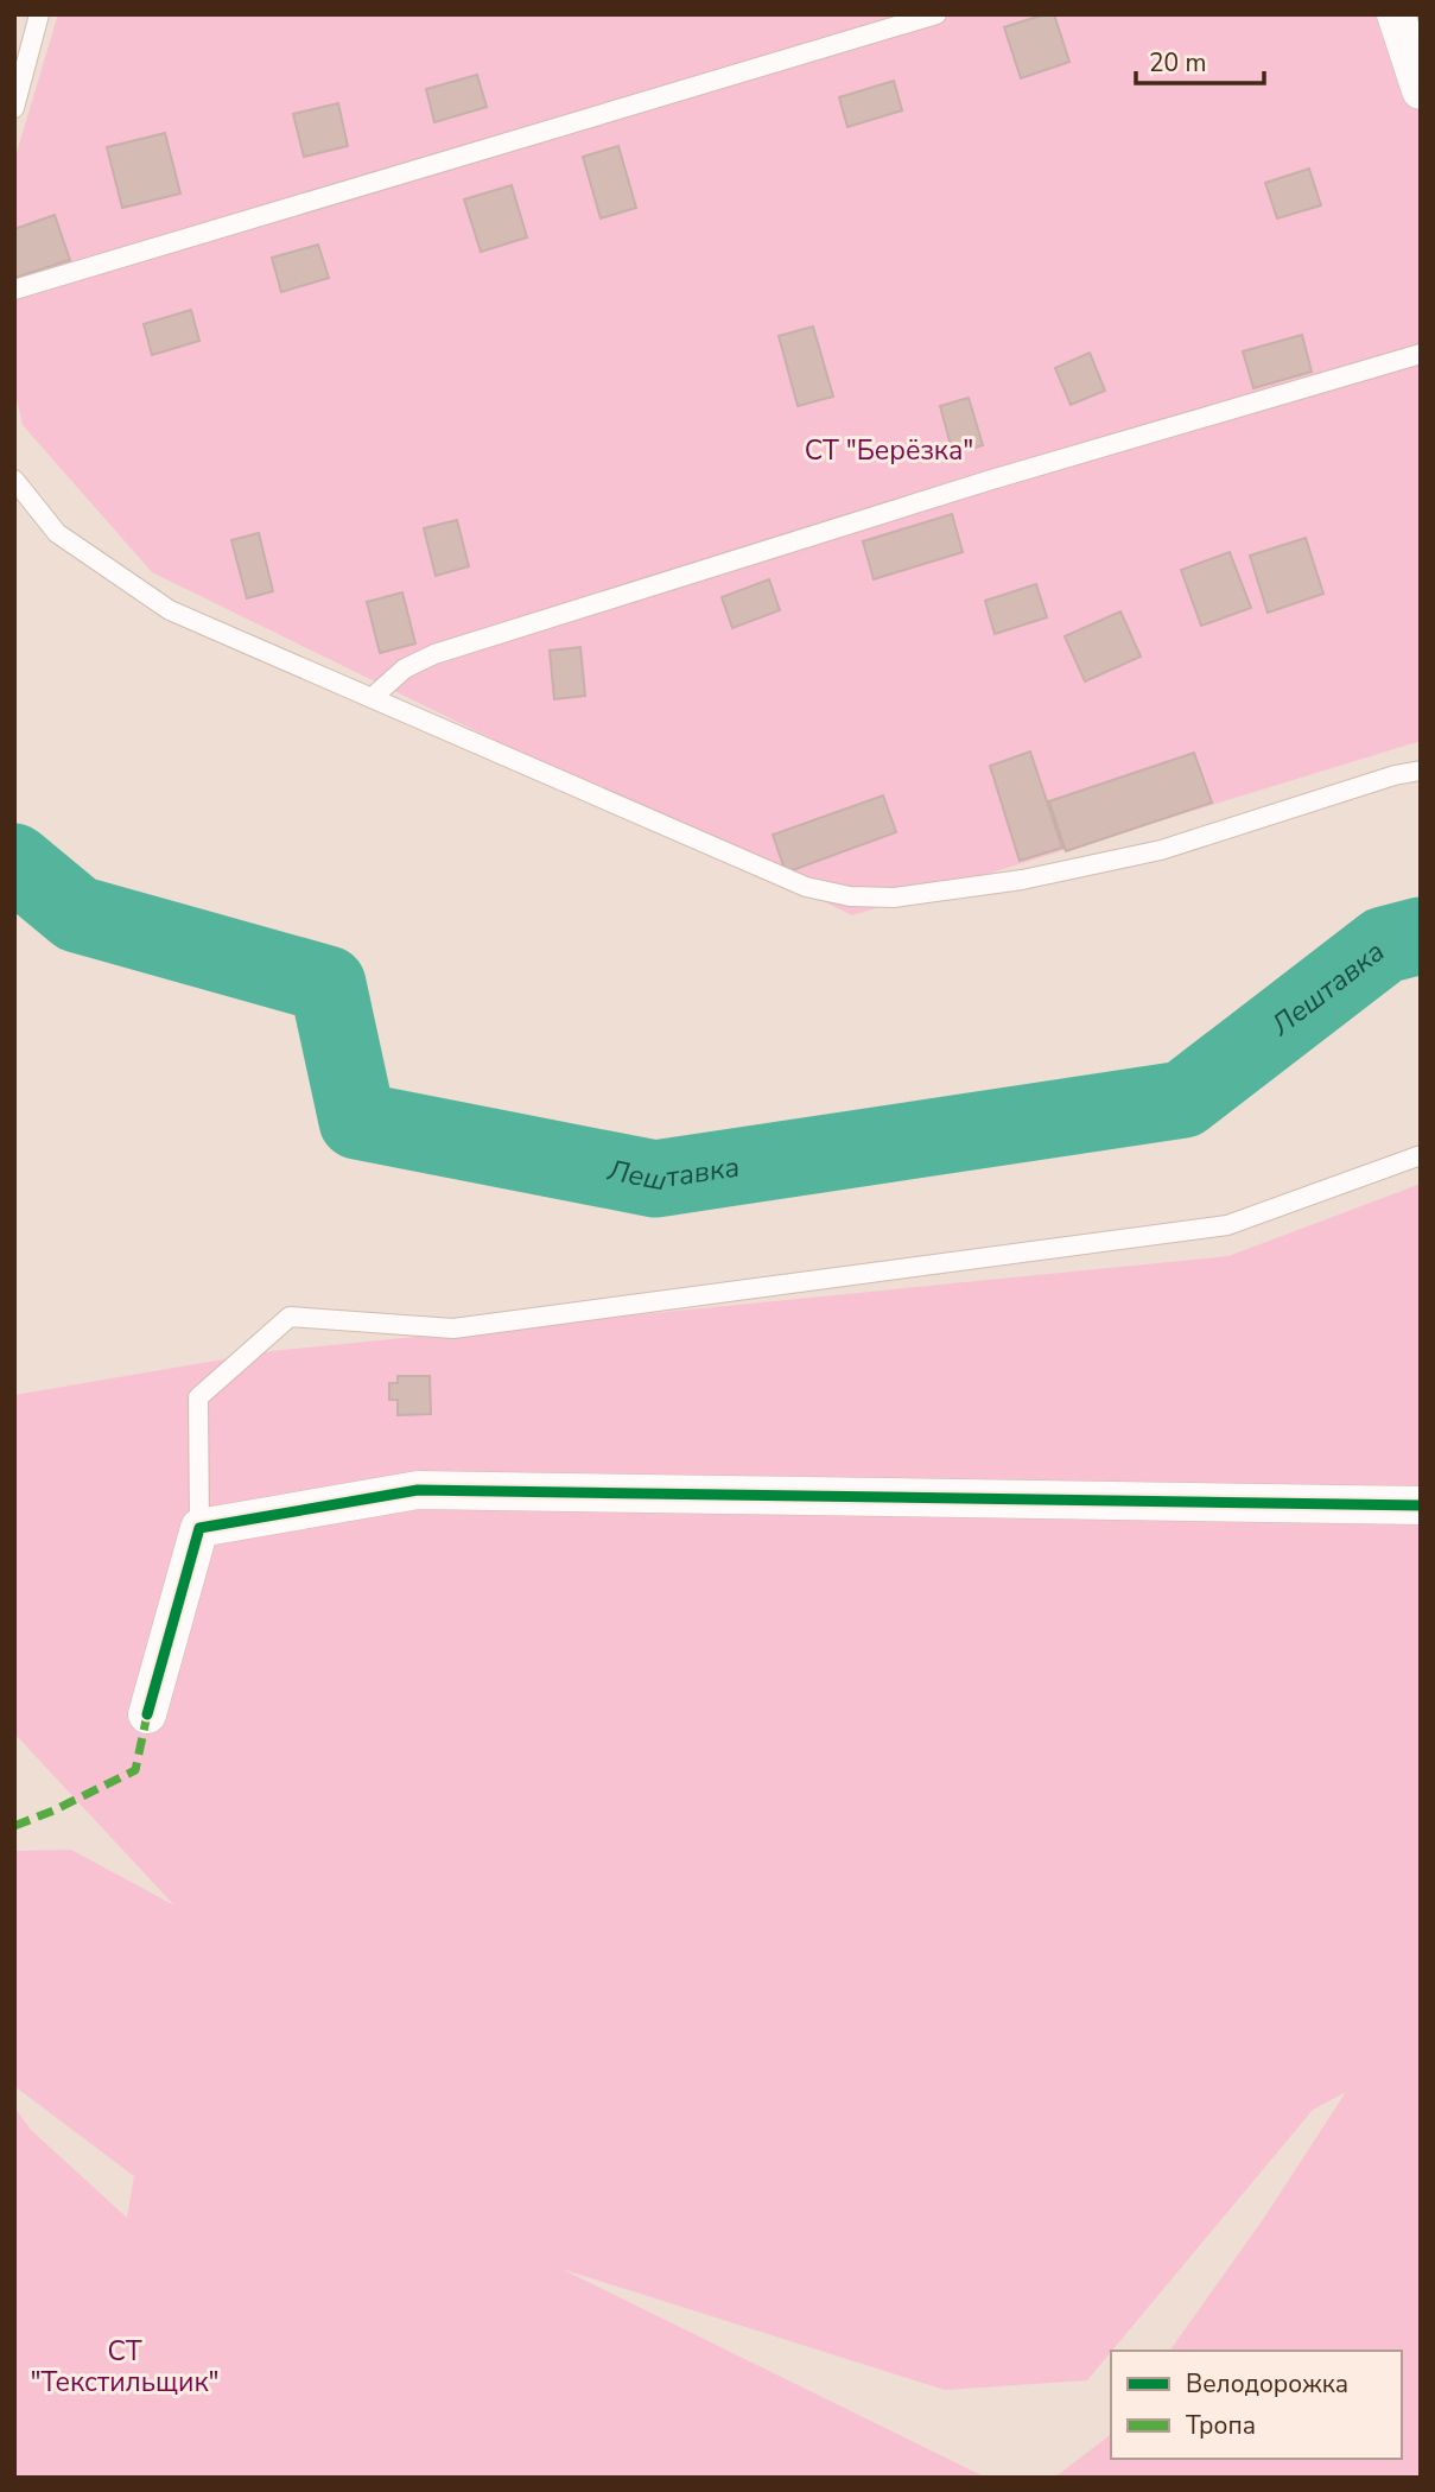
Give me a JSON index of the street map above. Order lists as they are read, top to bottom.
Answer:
{
  "water": ["Лештавка"],
  "parks": ["СТ \"Берёзка\"", "СТ \"Текстильщик\""],
  "legend": ["Велодорожка", "Тропа"],
  "scale_bar": "20 m"
}
